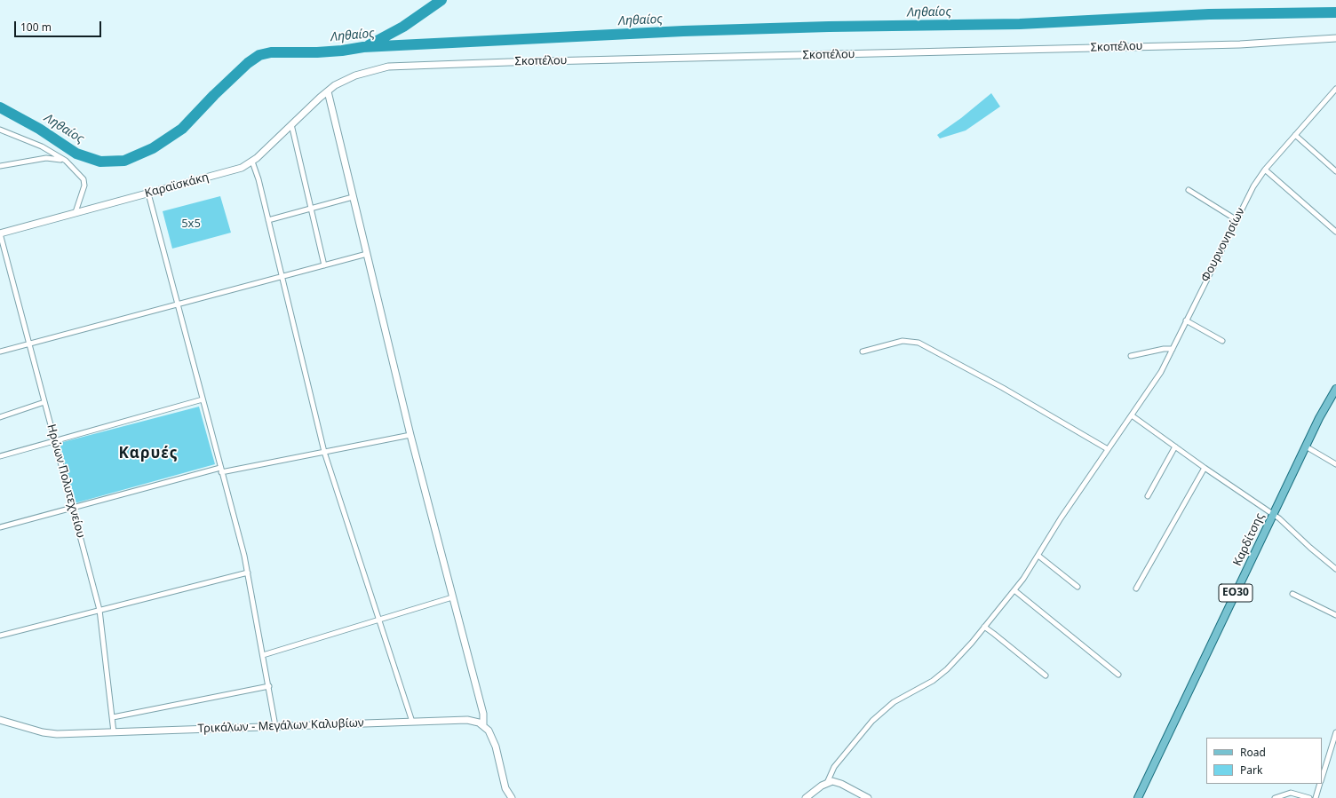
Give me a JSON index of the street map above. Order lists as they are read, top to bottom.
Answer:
{
  "streets": {
    "main road": [
      "Σκοπέλου",
      "Καραϊσκάκη",
      "Καρδίτσης",
      "ΕΟ30",
      "Τρικάλων - Μεγάλων Καλυβίων"
    ],
    "street": ["Φουρνονησίων", "Ηρώων Πολυτεχνείου"]
  },
  "crossings": [
    ["Σκοπέλου", "Καραϊσκάκη"],
    ["Καραϊσκάκη", "Ηρώων Πολυτεχνείου"],
    ["Ηρώων Πολυτεχνείου", "Τρικάλων - Μεγάλων Καλυβίων"]
  ],
  "districts": ["Καρυές"],
  "water": ["Ληθαίος"],
  "parks": ["5x5"],
  "legend": ["Road", "Park"],
  "scale_bar": "100 m"
}
